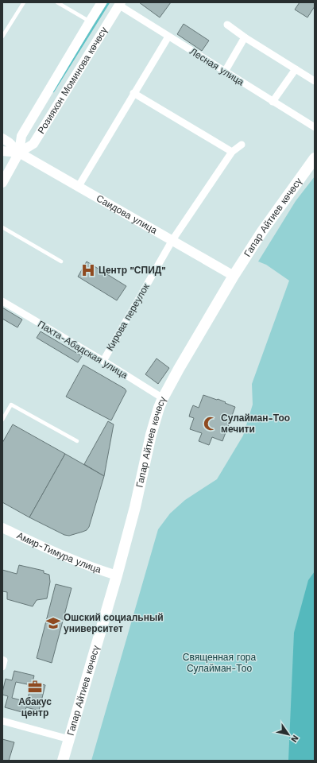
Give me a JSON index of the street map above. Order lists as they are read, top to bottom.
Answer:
{
  "streets": {
    "main road": ["Гапар Айтиев көчөсү"],
    "street": [
      "Лесная улица",
      "Розияхон Моминова көчөсү",
      "Саидова улица",
      "Кирова переулок",
      "Пахта-Абадская улица",
      "Амир-Тимура улица"
    ]
  },
  "crossings": [
    ["Лесная улица", "Розияхон Моминова көчөсү"],
    ["Розияхон Моминова көчөсү", "Саидова улица"],
    ["Саидова улица", "Гапар Айтиев көчөсү"],
    ["Саидова улица", "Кирова переулок"],
    ["Гапар Айтиев көчөсү", "Пахта-Абадская улица"],
    ["Гапар Айтиев көчөсү", "Амир-Тимура улица"],
    ["Кирова переулок", "Пахта-Абадская улица"]
  ],
  "parks": ["Священная гора Сулайман-Тоо"],
  "places": {
    "hospital": ["Центр \"СПИД\""],
    "mosque": ["Сулайман-Тоо мечити"],
    "school or university": ["Ошский социальный университет"],
    "office": ["Абакус центр"]
  },
  "north": "bottom right"
}
